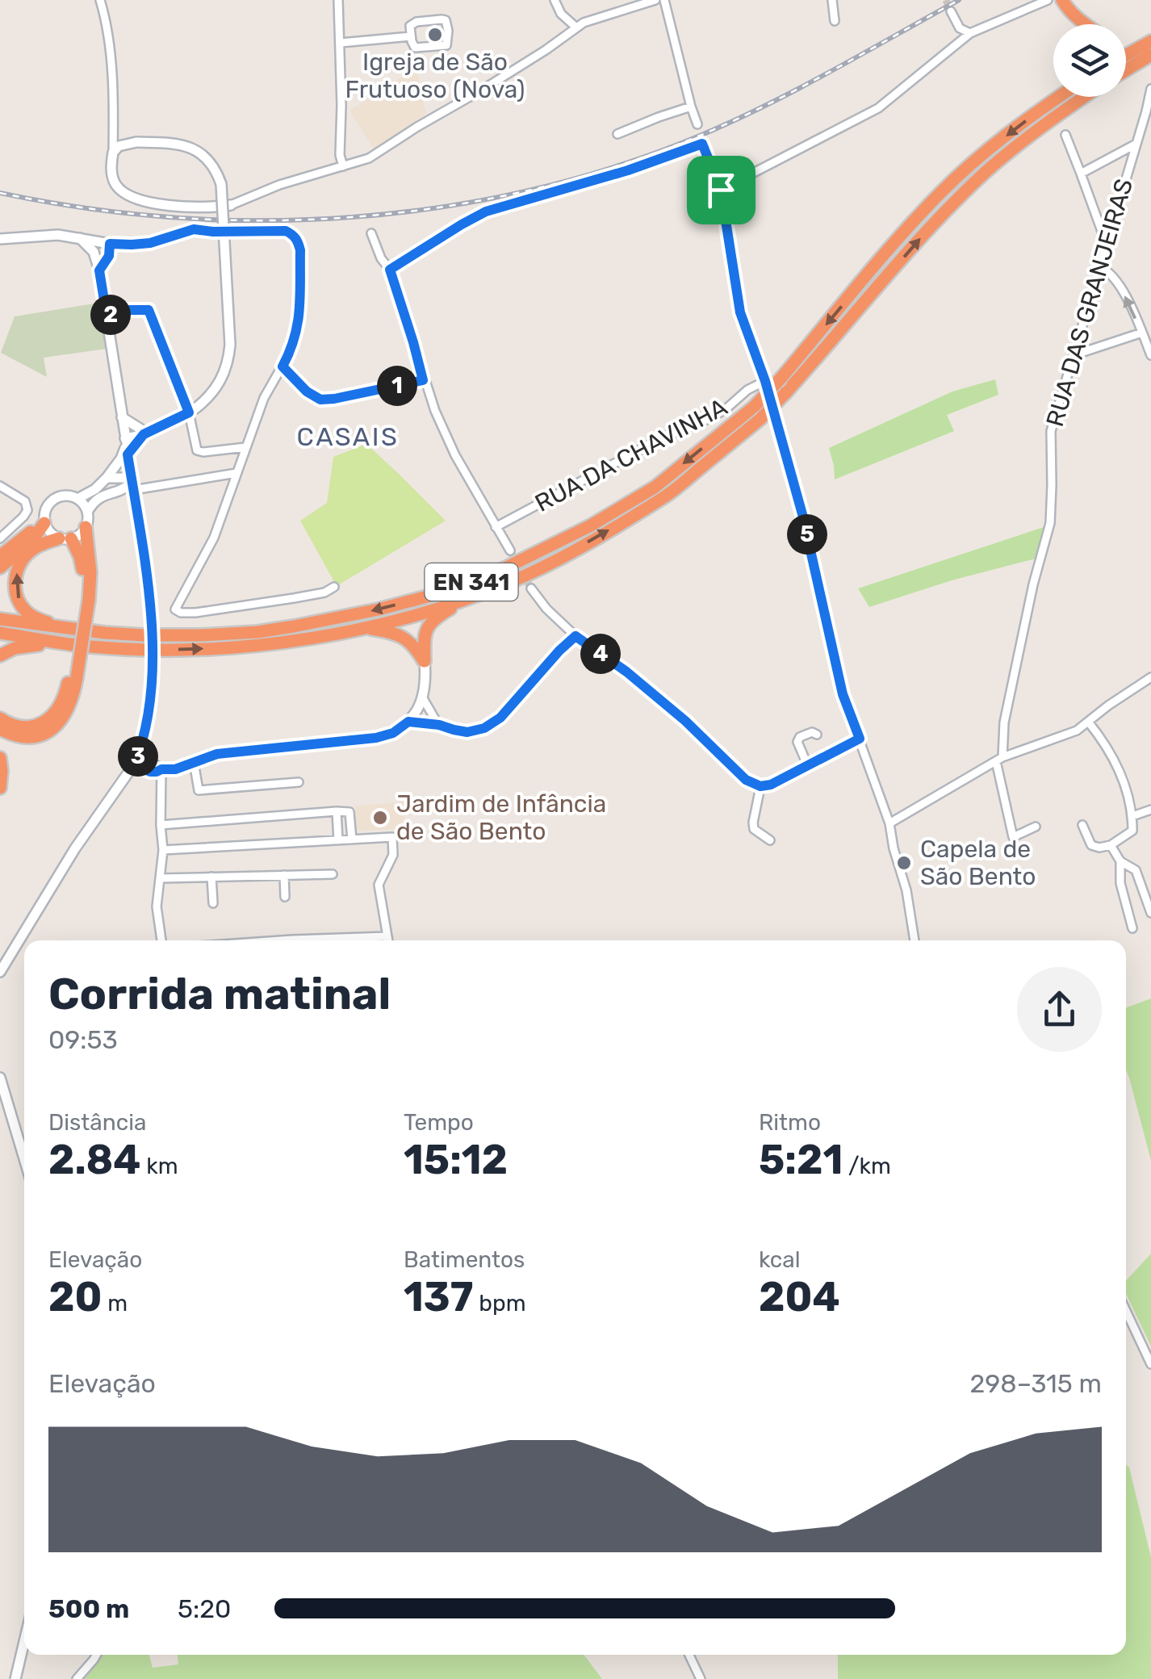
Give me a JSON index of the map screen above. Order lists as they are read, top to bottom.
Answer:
{
  "streets": {
    "highway": ["EN 341"],
    "street": ["RUA DAS GRANJEIRAS", "RUA DA CHAVINHA"]
  },
  "districts": ["CASAIS"],
  "places": ["Igreja de São Frutuoso (Nova)", "Jardim de Infância de São Bento", "Capela de São Bento"],
  "page": {
    "pins": [
      "2",
      "1",
      "5",
      "4",
      "3"
    ],
    "heading": ["Corrida matinal", "09:53"],
    "stats": [
      ["Distância", "2.84 km"],
      ["Tempo", "15:12"],
      ["Ritmo", "5:21 /km"],
      ["Elevação", "20 m"],
      ["Batimentos", "137 bpm"],
      ["kcal", "204"]
    ],
    "chart": ["Elevação", "298–315 m"],
    "list": [
      {
        "name": "500 m",
        "note": "5:20"
      }
    ]
  }
}
